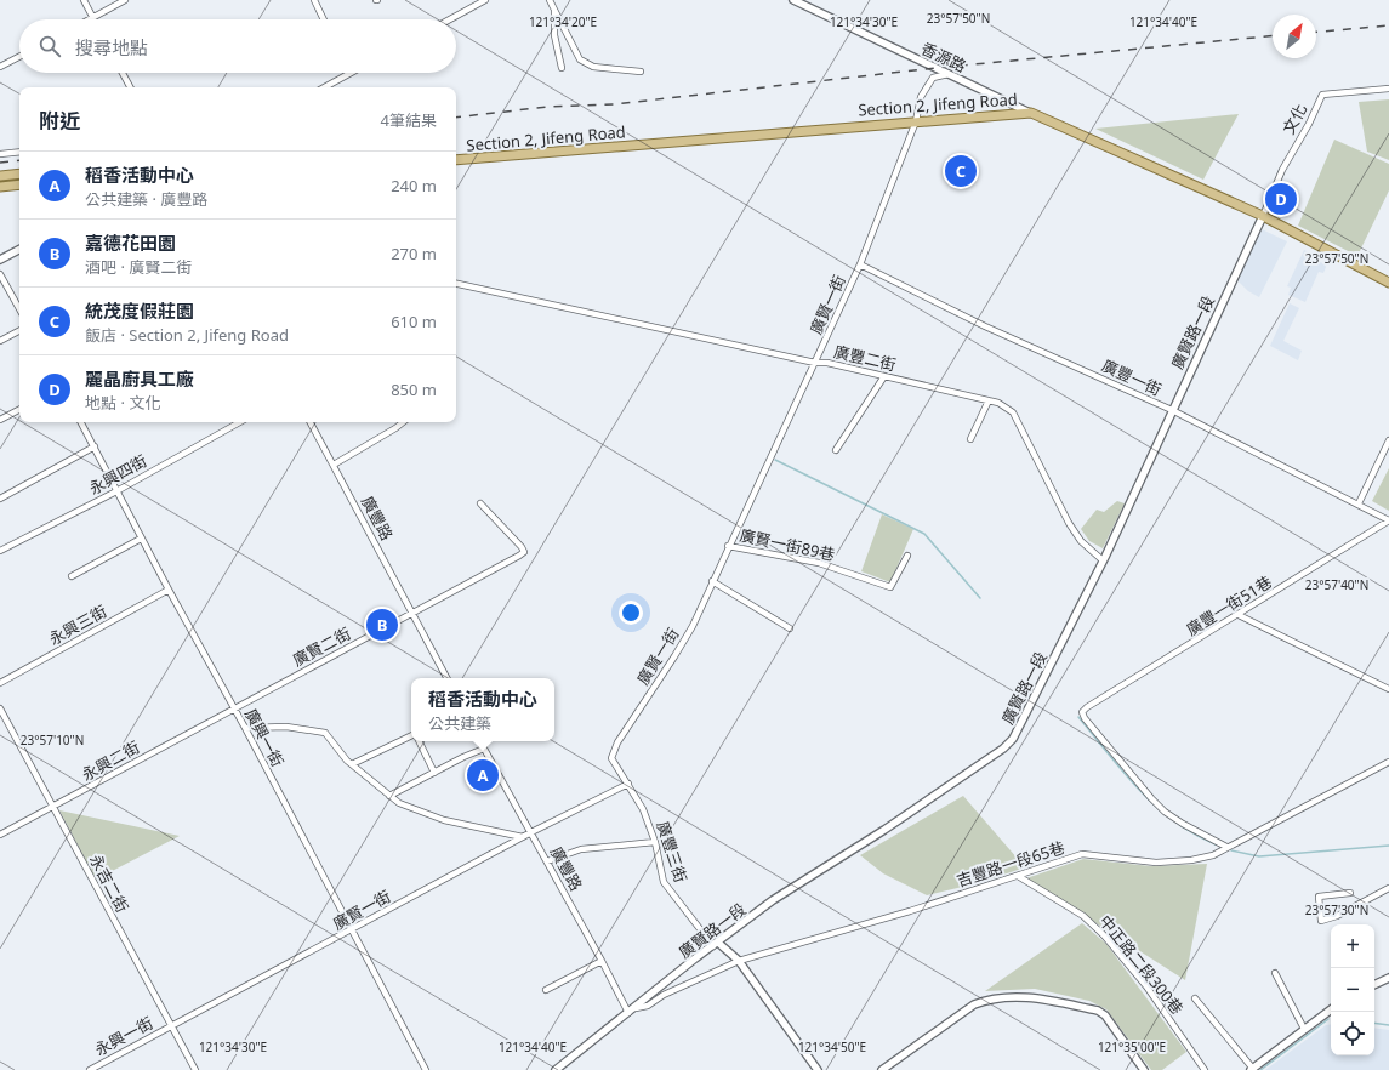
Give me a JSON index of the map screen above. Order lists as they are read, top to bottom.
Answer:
{
  "streets": {
    "main road": ["Section 2, Jifeng Road"],
    "street": [
      "香源路",
      "文化",
      "廣賢一街",
      "廣賢路一段",
      "廣豐二街",
      "廣豐一街",
      "永興四街",
      "廣豐路",
      "廣賢一街89巷",
      "廣豐一街51巷",
      "永興三街",
      "廣賢二街",
      "廣興一街",
      "永興二街",
      "廣豐三街",
      "吉豐路一段65巷",
      "永吉二街",
      "中正路二段300巷",
      "永興一街"
    ]
  },
  "crossings": [
    ["香源路", "Section 2, Jifeng Road"],
    ["香源路", "廣賢一街"],
    ["Section 2, Jifeng Road", "文化"],
    ["Section 2, Jifeng Road", "廣賢一街"],
    ["Section 2, Jifeng Road", "廣賢路一段"],
    ["文化", "廣賢路一段"],
    ["廣賢一街", "廣豐二街"],
    ["廣賢一街", "廣豐一街"],
    ["廣賢一街", "廣豐路"],
    ["廣賢一街", "廣賢一街89巷"],
    ["廣賢一街", "廣興一街"],
    ["廣賢一街", "廣豐三街"],
    ["廣賢一街", "永吉二街"],
    ["廣賢一街", "永興一街"],
    ["廣賢路一段", "廣豐二街"],
    ["廣賢路一段", "廣豐一街"],
    ["廣賢路一段", "廣豐路"],
    ["廣賢路一段", "廣豐三街"],
    ["廣賢路一段", "吉豐路一段65巷"],
    ["廣豐一街", "廣豐一街51巷"],
    ["永興四街", "廣興一街"],
    ["廣豐路", "廣賢二街"],
    ["廣豐一街51巷", "吉豐路一段65巷"],
    ["永興三街", "廣興一街"],
    ["廣賢二街", "廣興一街"],
    ["廣賢二街", "永興二街"],
    ["廣興一街", "永興二街"],
    ["永興二街", "永吉二街"],
    ["廣豐三街", "吉豐路一段65巷"],
    ["吉豐路一段65巷", "中正路二段300巷"],
    ["永吉二街", "永興一街"]
  ],
  "north": "top right",
  "page": {
    "search": "搜尋地點",
    "heading": ["附近", "4筆結果"],
    "list": [
      {
        "mark": "A",
        "name": "稻香活動中心",
        "note": "公共建築 · 廣豐路",
        "value": "240 m"
      },
      {
        "mark": "B",
        "name": "嘉德花田園",
        "note": "酒吧 · 廣賢二街",
        "value": "270 m"
      },
      {
        "mark": "C",
        "name": "統茂度假莊園",
        "note": "飯店 · Section 2, Jifeng Road",
        "value": "610 m"
      },
      {
        "mark": "D",
        "name": "麗晶廚具工廠",
        "note": "地點 · 文化",
        "value": "850 m"
      }
    ],
    "pins": [
      "C",
      "D",
      "B",
      "A"
    ],
    "popup": ["稻香活動中心", "公共建築"],
    "map_buttons": ["+", "−"]
  },
  "coordinates": [
    "23°57'50\"N",
    "121°34'30\"E",
    "121°34'40\"E",
    "121°34'20\"E",
    "23°57'40\"N",
    "23°57'10\"N",
    "23°57'30\"N",
    "121°34'50\"E",
    "121°35'00\"E"
  ]
}
